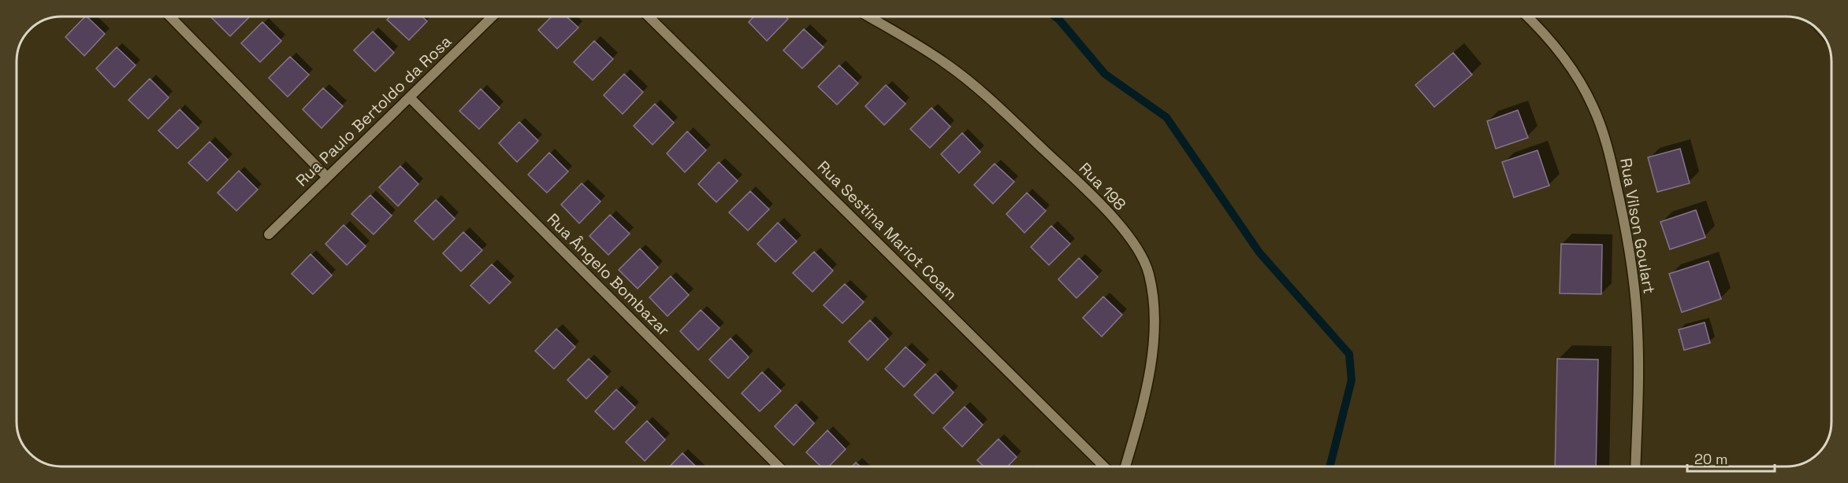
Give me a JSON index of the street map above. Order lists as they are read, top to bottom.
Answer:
{
  "streets": {
    "street": [
      "Rua Paulo Bertoldo da Rosa",
      "Rua 198",
      "Rua Vilson Goulart",
      "Rua Sestina Mariot Coam",
      "Rua Ângelo Bombazar"
    ]
  },
  "crossings": [
    ["Rua Paulo Bertoldo da Rosa", "Rua Ângelo Bombazar"]
  ],
  "scale_bar": "20 m"
}
